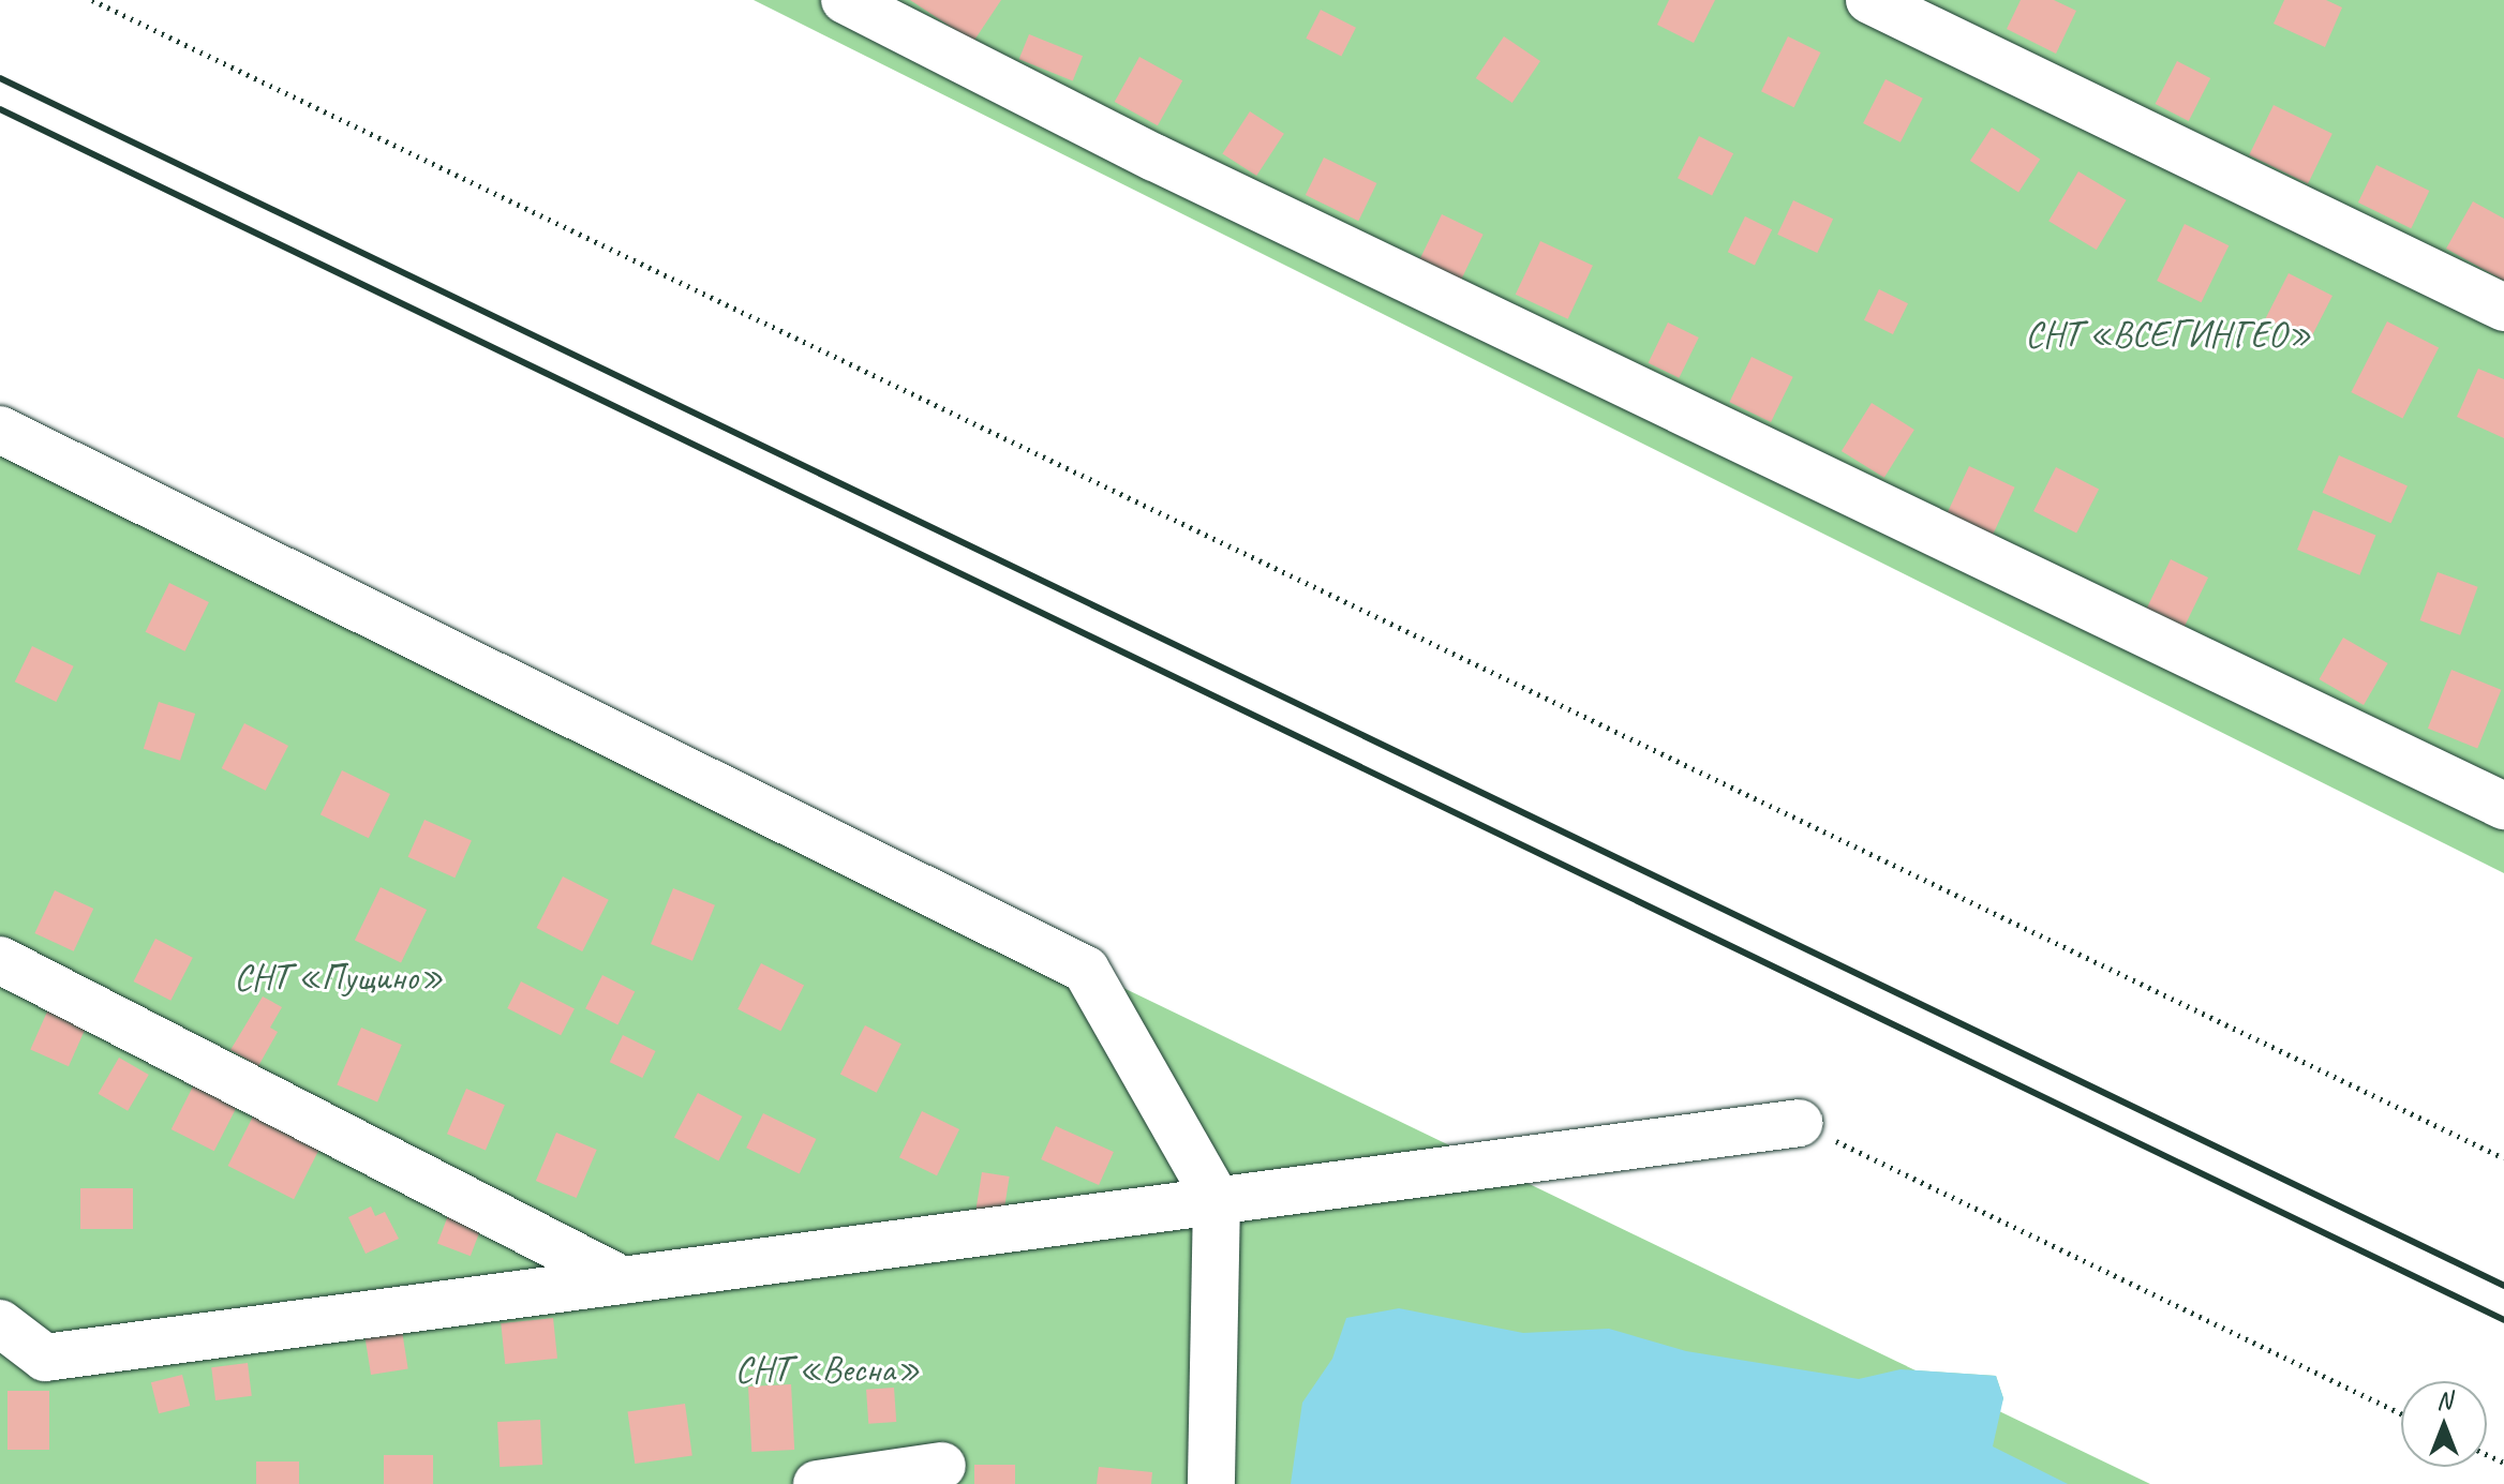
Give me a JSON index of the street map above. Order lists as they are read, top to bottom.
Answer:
{
  "parks": ["СНТ «ВСЕГИНГЕО»", "СНТ «Пущино»", "СНТ «Весна»"],
  "north": "top"
}
